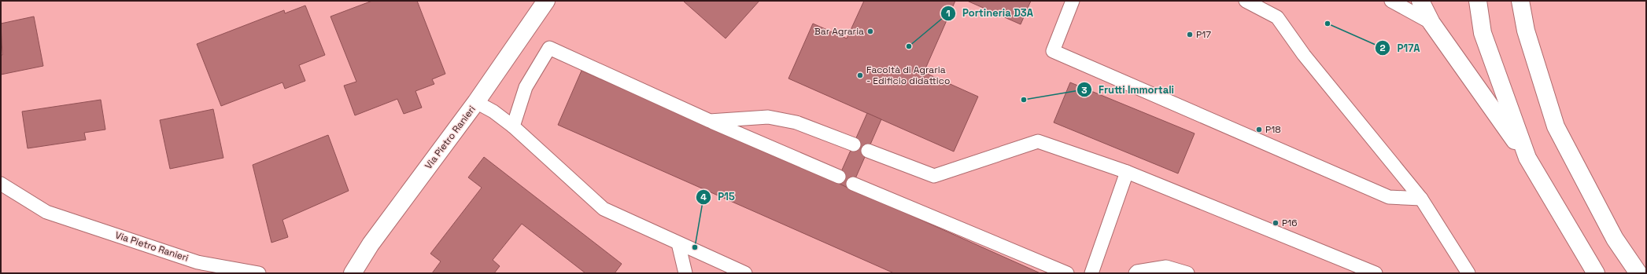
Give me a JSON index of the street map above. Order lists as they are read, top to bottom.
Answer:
{
  "streets": {
    "main road": ["Via Pietro Ranieri"]
  },
  "places": [
    "P17A",
    "Bar Agraria",
    "P17",
    "Portineria D3A",
    "Facoltà di Agraria - Edificio didattico",
    "Frutti Immortali",
    "P18",
    "P16",
    "P15"
  ]
}
